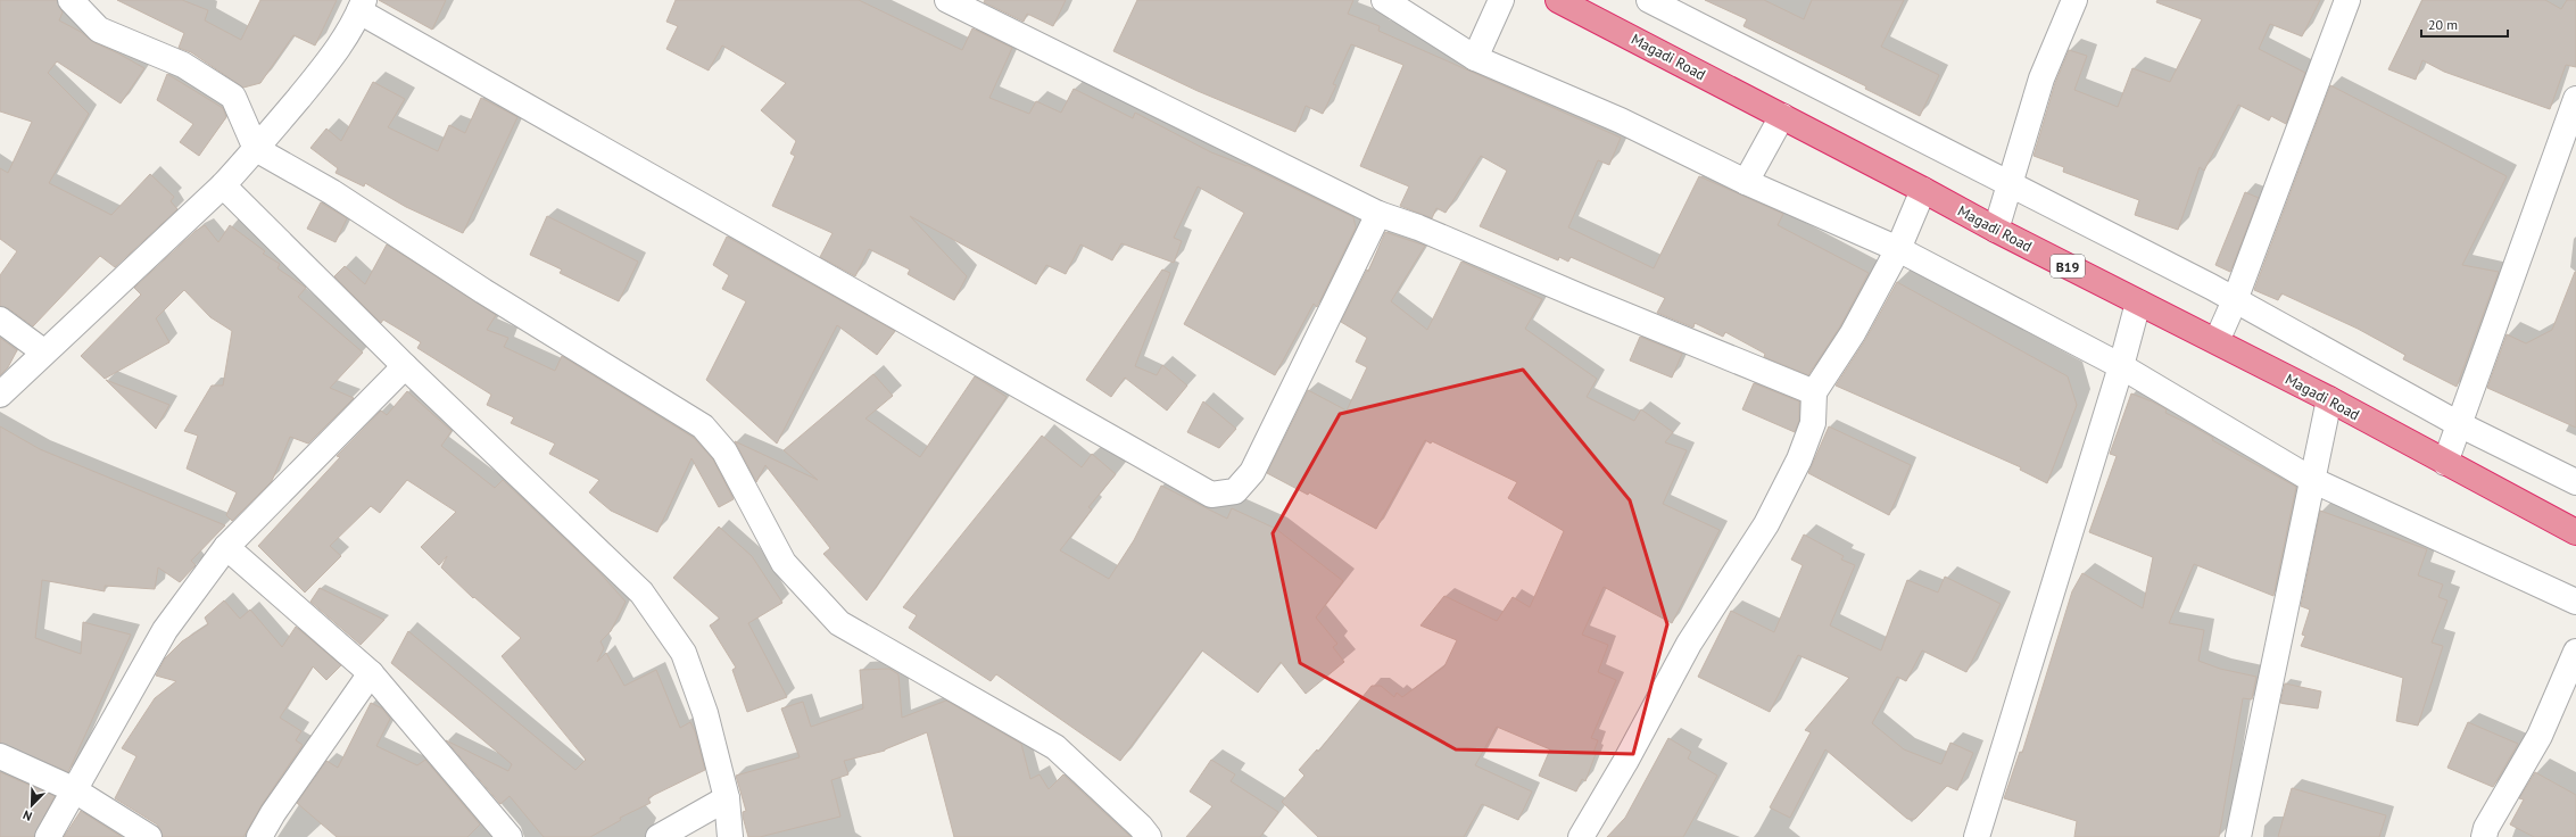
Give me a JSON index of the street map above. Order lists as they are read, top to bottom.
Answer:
{
  "streets": {
    "highway": ["Magadi Road", "B19"]
  },
  "scale_bar": "20 m",
  "north": "bottom left"
}
